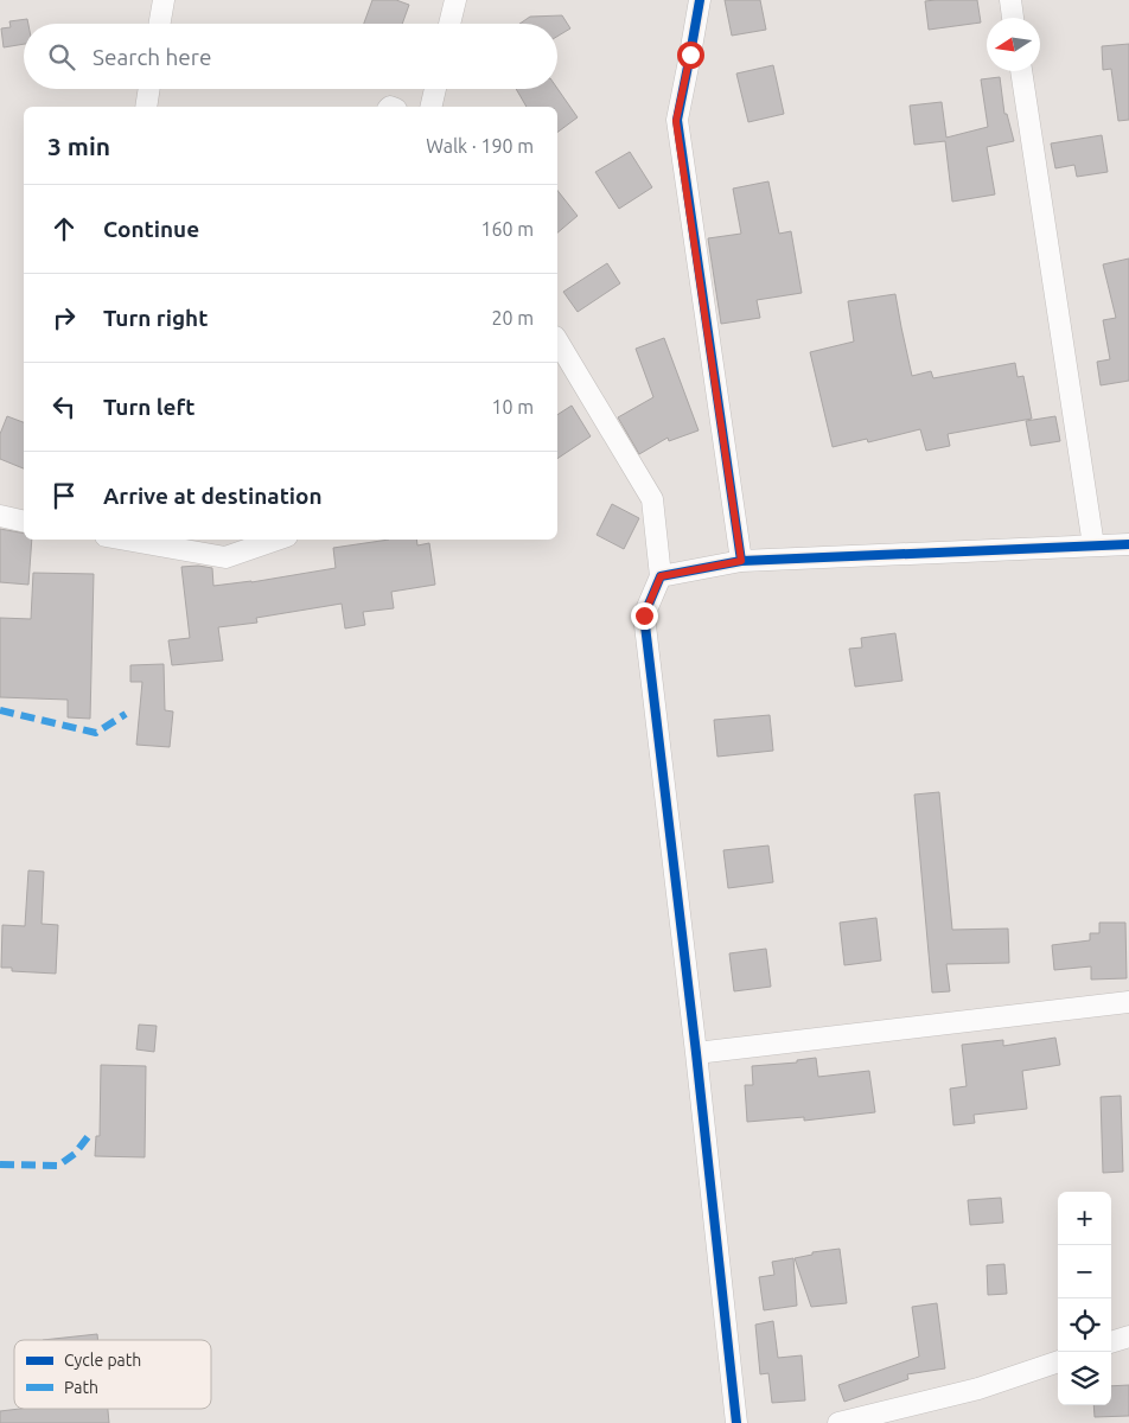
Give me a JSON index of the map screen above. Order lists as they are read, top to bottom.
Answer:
{
  "legend": ["Cycle path", "Path"],
  "north": "left",
  "page": {
    "search": "Search here",
    "heading": ["3 min", "Walk · 190 m"],
    "list": [
      ["Continue", "160 m"],
      ["Turn right", "20 m"],
      ["Turn left", "10 m"],
      "Arrive at destination"
    ],
    "map_buttons": ["+", "−"]
  }
}
